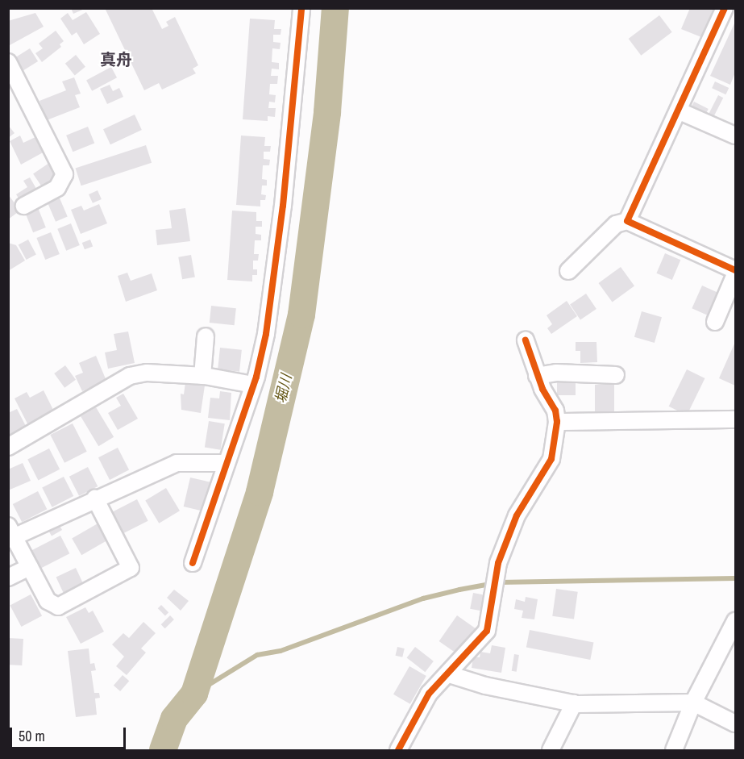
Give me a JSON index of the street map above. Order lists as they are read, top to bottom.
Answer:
{
  "districts": ["真舟"],
  "water": ["堀川"],
  "scale_bar": "50 m"
}
